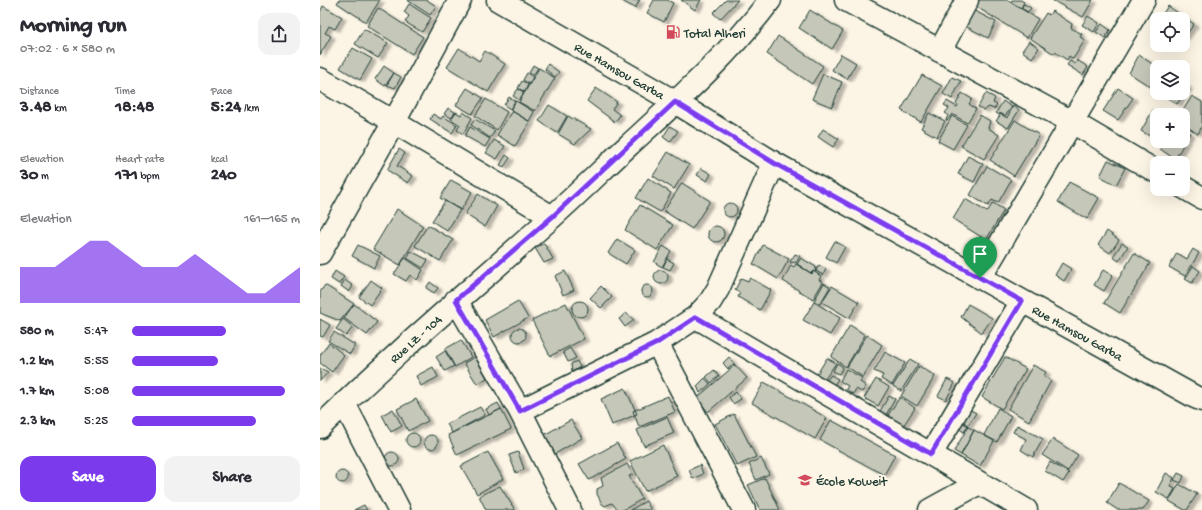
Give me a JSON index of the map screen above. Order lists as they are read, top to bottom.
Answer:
{
  "streets": {
    "street": ["Rue Hamsou Garba", "Rue LZ - 104"]
  },
  "crossings": [
    ["Rue Hamsou Garba", "Rue LZ - 104"]
  ],
  "places": {
    "fuel station": ["Total Alheri"],
    "school or university": ["École Koweit"]
  },
  "page": {
    "heading": ["Morning run", "07:02 · 6 × 580 m"],
    "map_buttons": ["+", "−"],
    "stats": [
      ["Distance", "3.48 km"],
      ["Time", "18:48"],
      ["Pace", "5:24 /km"],
      ["Elevation", "30 m"],
      ["Heart rate", "171 bpm"],
      ["kcal", "240"]
    ],
    "chart": ["Elevation", "161–165 m"],
    "list": [
      {
        "name": "580 m",
        "note": "5:47"
      },
      {
        "name": "1.2 km",
        "note": "5:55"
      },
      {
        "name": "1.7 km",
        "note": "5:08"
      },
      {
        "name": "2.3 km",
        "note": "5:25"
      }
    ],
    "buttons": ["Save", "Share"]
  }
}
